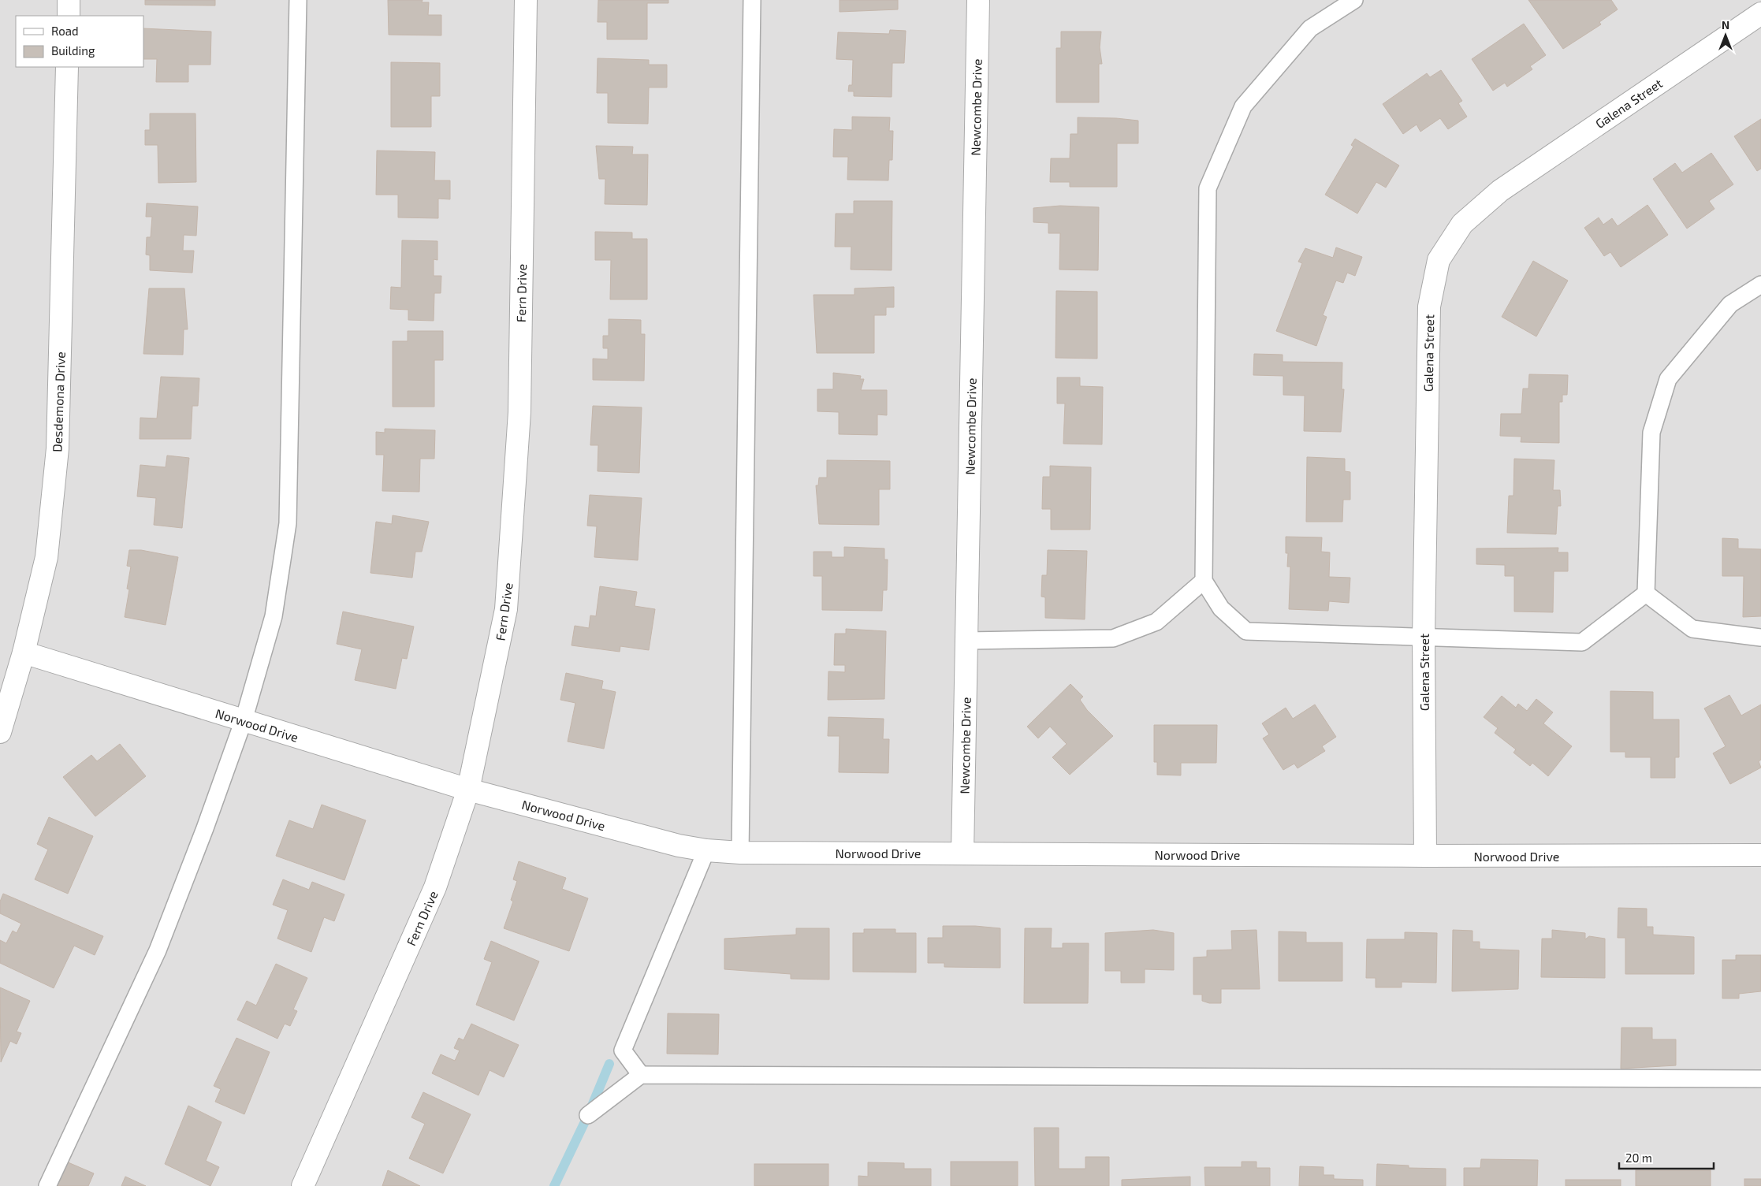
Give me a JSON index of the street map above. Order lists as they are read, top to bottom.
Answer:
{
  "streets": {
    "street": [
      "Galena Street",
      "Newcombe Drive",
      "Fern Drive",
      "Desdemona Drive",
      "Norwood Drive"
    ]
  },
  "crossings": [
    ["Galena Street", "Norwood Drive"],
    ["Newcombe Drive", "Norwood Drive"],
    ["Fern Drive", "Norwood Drive"],
    ["Desdemona Drive", "Norwood Drive"]
  ],
  "legend": ["Road", "Building"],
  "scale_bar": "20 m",
  "north": "top"
}
